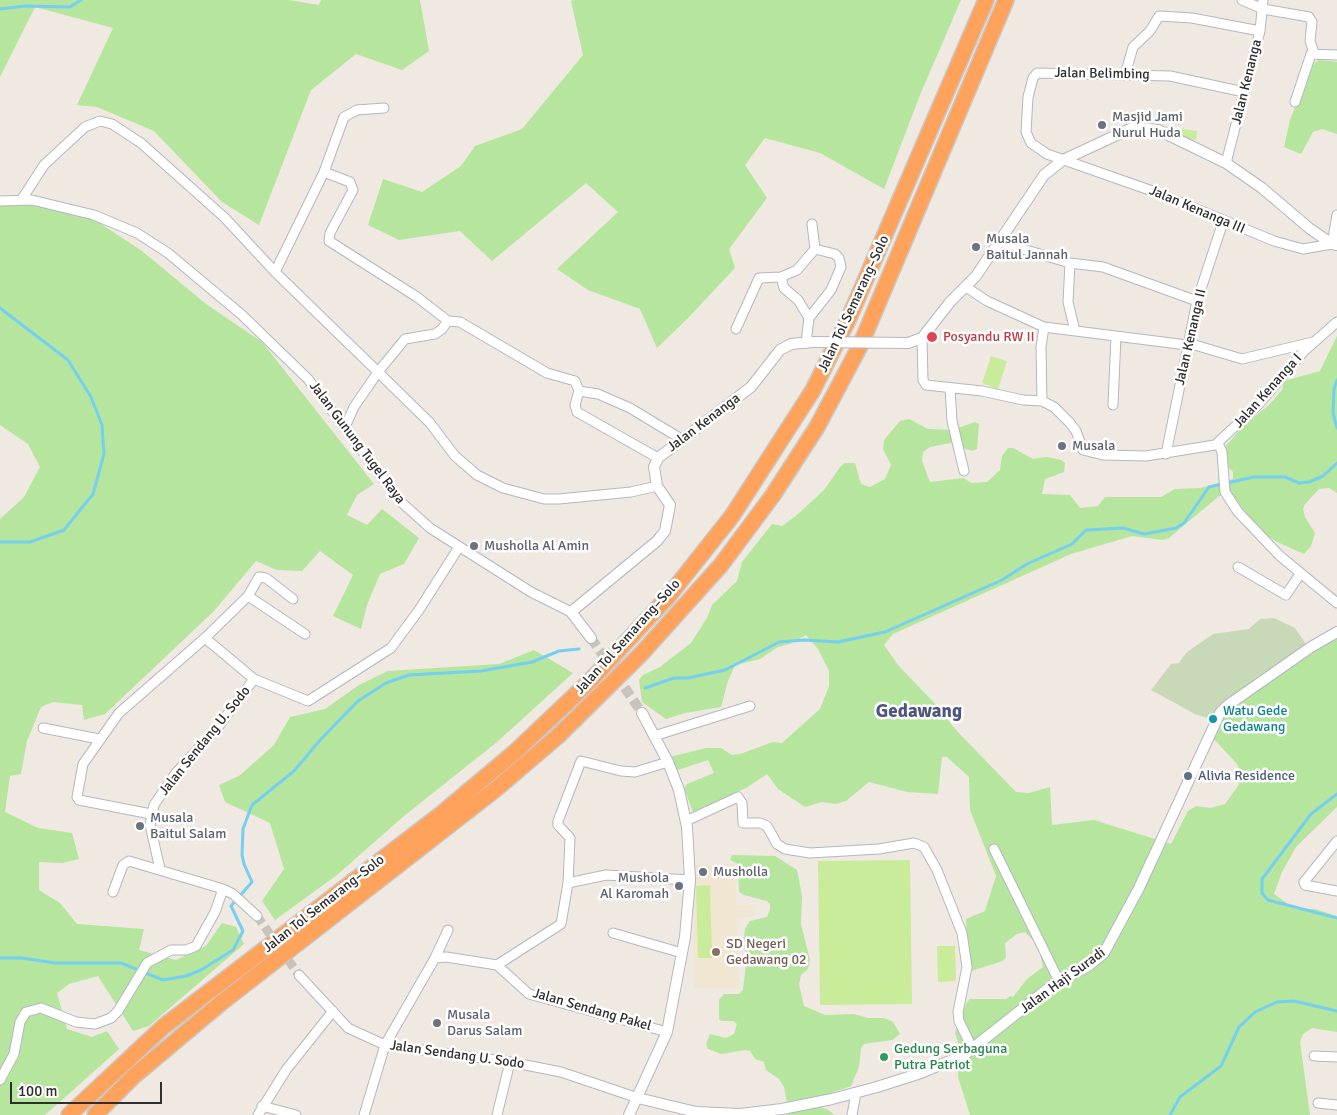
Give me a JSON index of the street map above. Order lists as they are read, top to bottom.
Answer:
{
  "streets": {
    "highway": ["Jalan Tol Semarang–Solo"],
    "street": [
      "Jalan Belimbing",
      "Jalan Kenanga",
      "Jalan Kenanga III",
      "Jalan Kenanga II",
      "Jalan Kenanga I",
      "Jalan Gunung Tugel Raya",
      "Jalan Sendang U. Sodo",
      "Jalan Haji Suradi",
      "Jalan Sendang Pakel"
    ]
  },
  "crossings": [
    ["Jalan Belimbing", "Jalan Kenanga"],
    ["Jalan Belimbing", "Jalan Kenanga III"],
    ["Jalan Kenanga", "Jalan Kenanga I"],
    ["Jalan Kenanga III", "Jalan Kenanga II"],
    ["Jalan Kenanga II", "Jalan Kenanga I"],
    ["Jalan Gunung Tugel Raya", "Jalan Sendang U. Sodo"],
    ["Jalan Sendang U. Sodo", "Jalan Haji Suradi"]
  ],
  "districts": ["Gedawang"],
  "places": [
    "Masjid Jami Nurul Huda",
    "Musala Baitul Jannah",
    "Posyandu RW II",
    "Musala",
    "Musholla Al Amin",
    "Watu Gede Gedawang",
    "Alivia Residence",
    "Musala Baitul Salam",
    "Musholla",
    "Mushola Al Karomah",
    "SD Negeri Gedawang 02",
    "Musala Darus Salam",
    "Gedung Serbaguna Putra Patriot"
  ],
  "scale_bar": "100 m"
}
